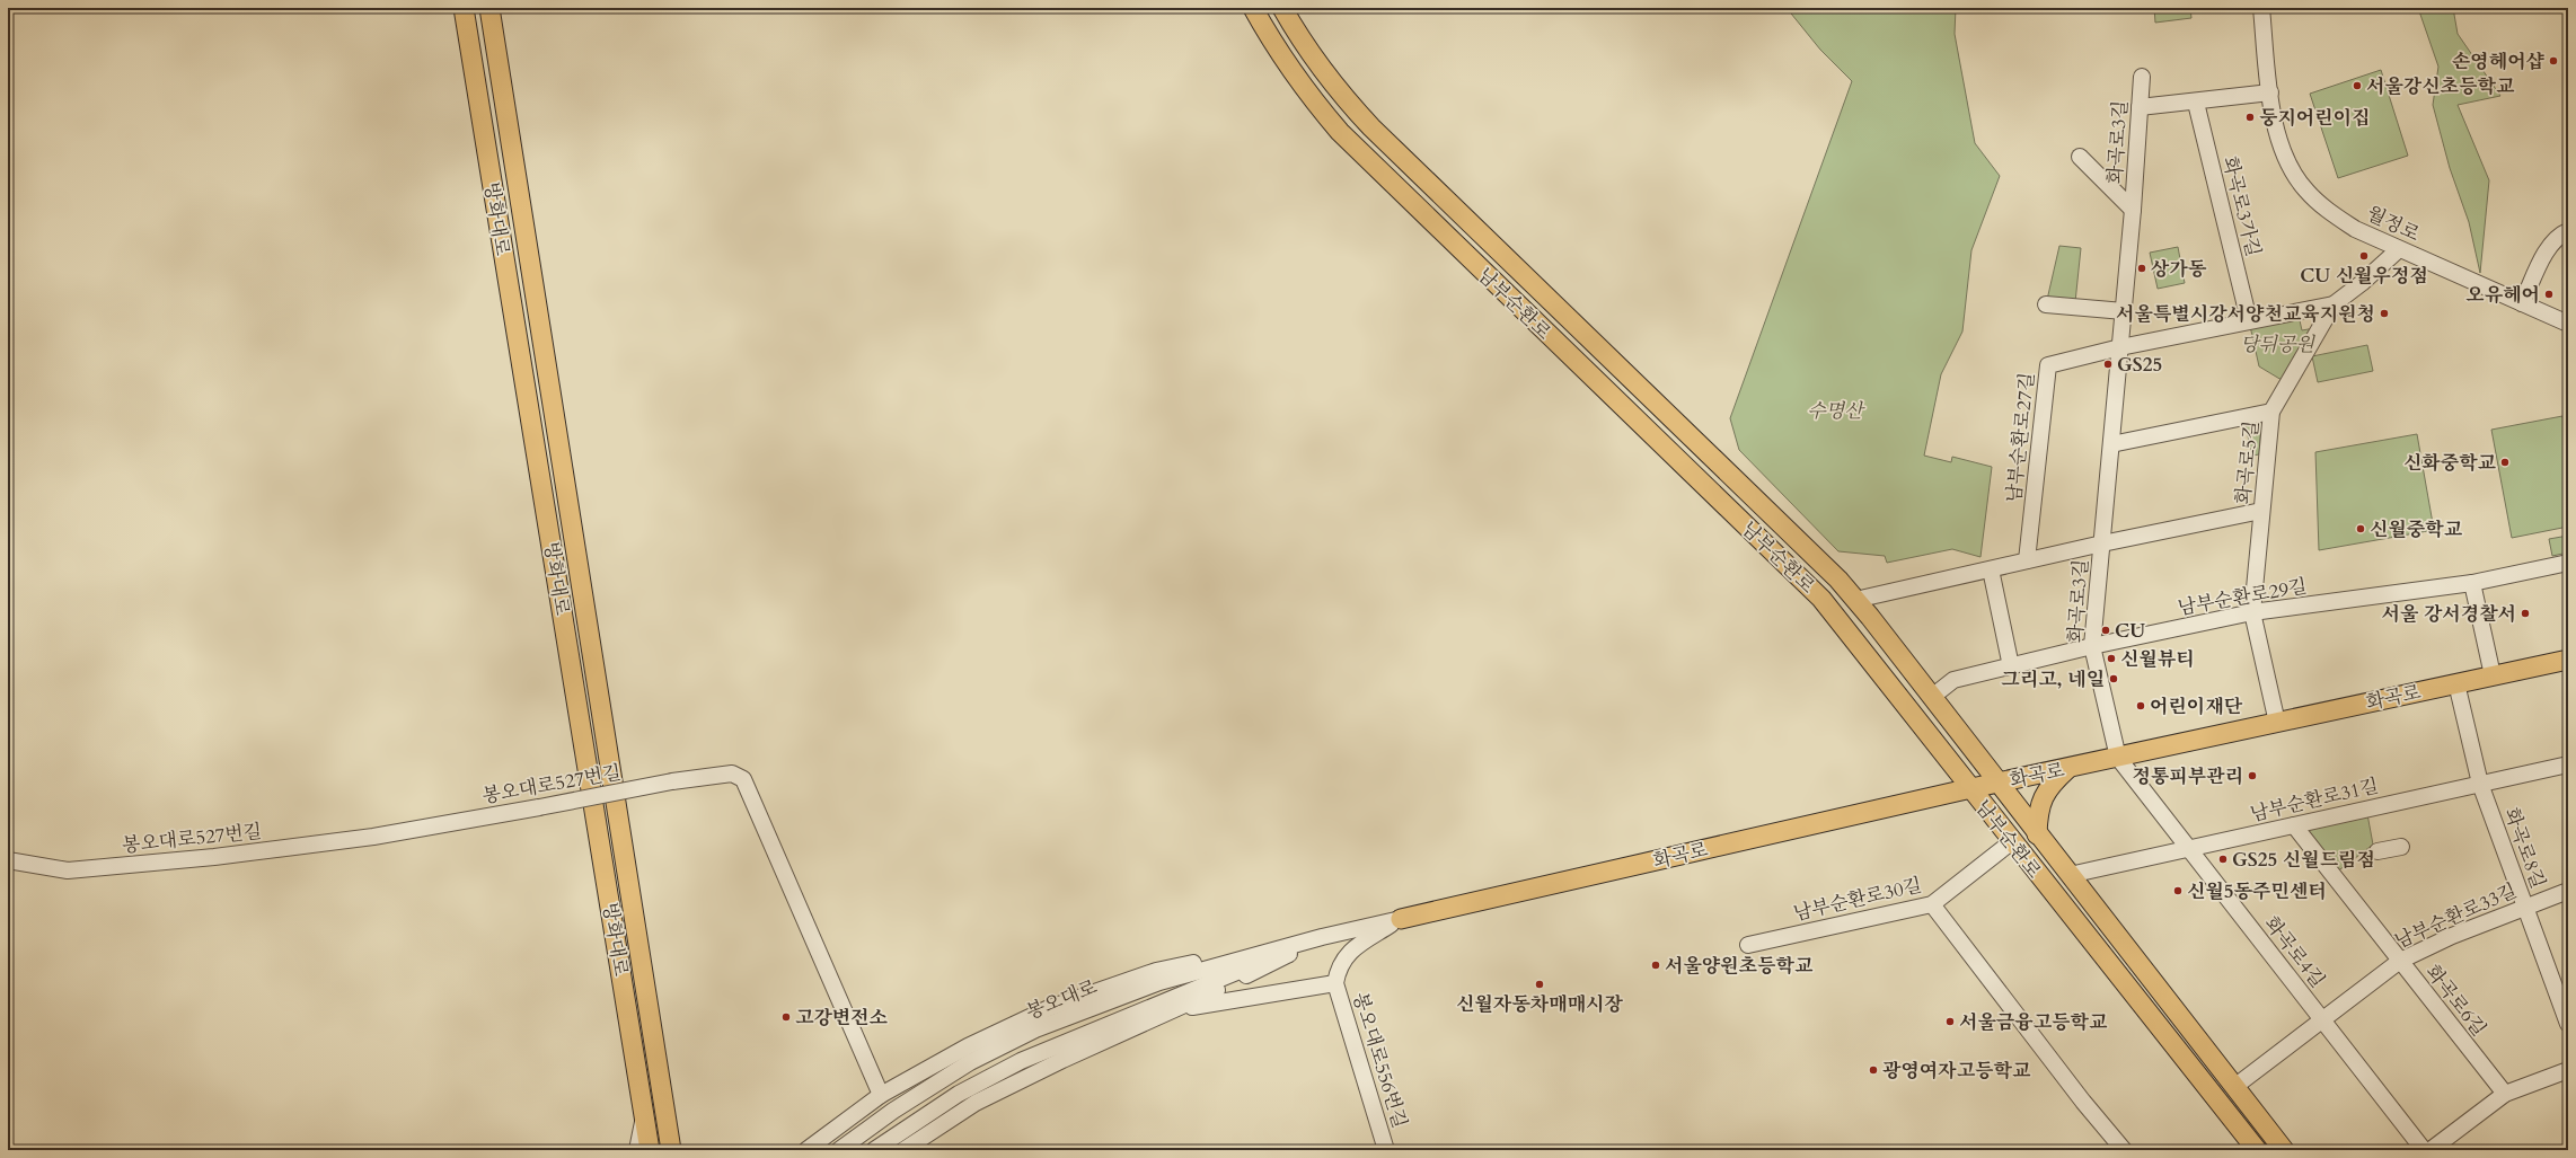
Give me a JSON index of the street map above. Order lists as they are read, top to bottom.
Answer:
{
  "streets": {
    "main road": ["방화대로", "남부순환로", "화곡로"],
    "street": [
      "화곡로3길",
      "화곡로3가길",
      "월정로",
      "남부순환로27길",
      "화곡로5길",
      "남부순환로29길",
      "봉오대로527번길",
      "남부순환로31길",
      "화곡로8길",
      "남부순환로30길",
      "남부순환로33길",
      "화곡로4길",
      "봉오대로",
      "화곡로6길",
      "봉오대로556번길"
    ]
  },
  "crossings": [
    ["화곡로3길", "남부순환로27길"],
    ["화곡로3길", "남부순환로29길"],
    ["화곡로3길", "화곡로"],
    ["화곡로3길", "화곡로4길"],
    ["월정로", "화곡로5길"],
    ["남부순환로", "남부순환로29길"],
    ["남부순환로", "화곡로"],
    ["남부순환로", "남부순환로31길"],
    ["남부순환로", "남부순환로30길"],
    ["남부순환로", "남부순환로33길"],
    ["화곡로5길", "남부순환로29길"],
    ["화곡로5길", "화곡로"],
    ["화곡로", "화곡로8길"],
    ["화곡로", "화곡로4길"],
    ["화곡로", "봉오대로"],
    ["남부순환로31길", "화곡로8길"],
    ["남부순환로31길", "화곡로4길"],
    ["남부순환로31길", "화곡로6길"],
    ["화곡로8길", "남부순환로33길"],
    ["남부순환로33길", "화곡로4길"],
    ["남부순환로33길", "화곡로6길"]
  ],
  "parks": ["당뒤공원", "수명산"],
  "places": [
    "손영헤어샵",
    "서울강신초등학교",
    "둥지어린이집",
    "CU 신월우정점",
    "상가동",
    "오유헤어",
    "서울특별시강서양천교육지원청",
    "GS25",
    "신화중학교",
    "신월중학교",
    "서울 강서경찰서",
    "CU",
    "신월뷰티",
    "그리고, 네일",
    "어린이재단",
    "정통피부관리",
    "GS25 신월드림점",
    "신월5동주민센터",
    "서울양원초등학교",
    "신월자동차매매시장",
    "고강변전소",
    "서울금융고등학교",
    "광영여자고등학교"
  ]
}
